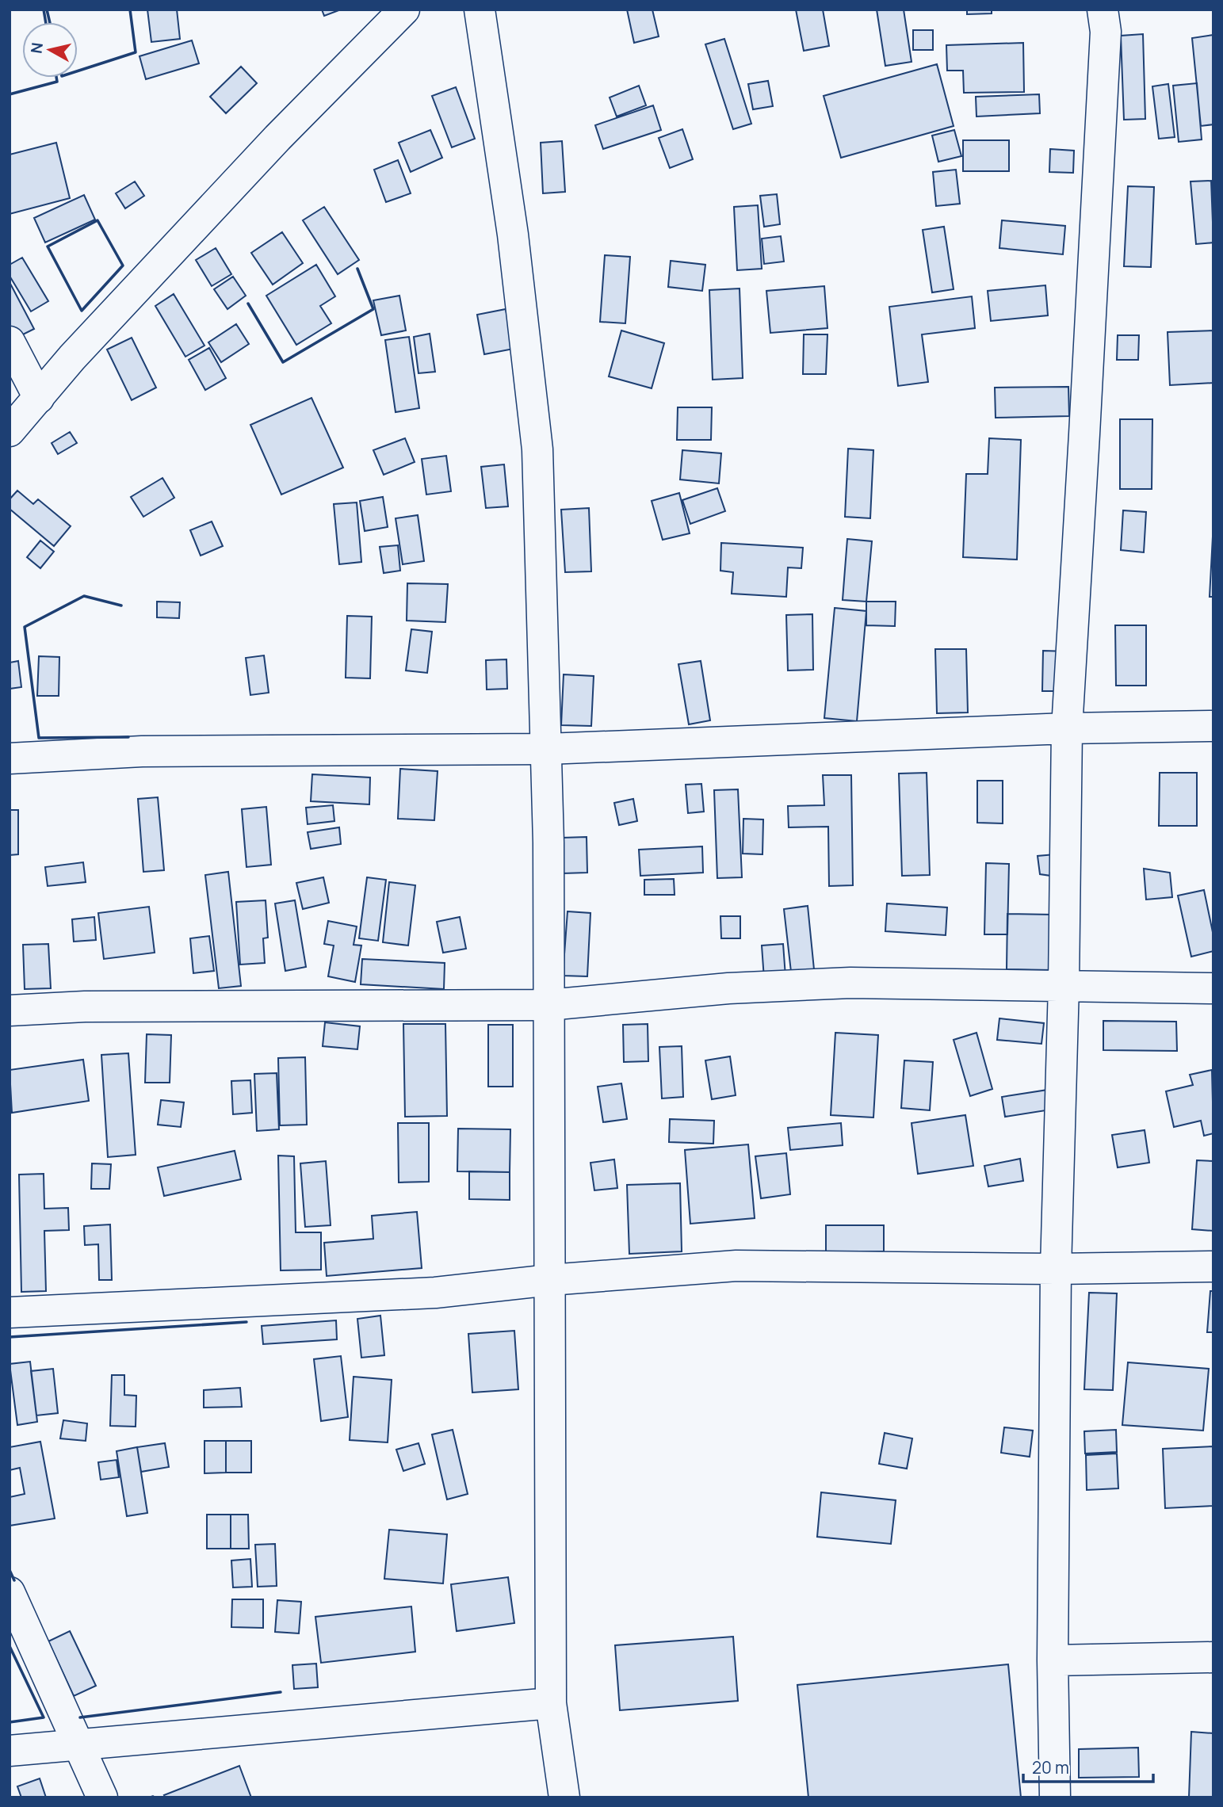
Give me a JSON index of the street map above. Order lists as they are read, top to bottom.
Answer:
{
  "scale_bar": "20 m",
  "north": "left"
}
